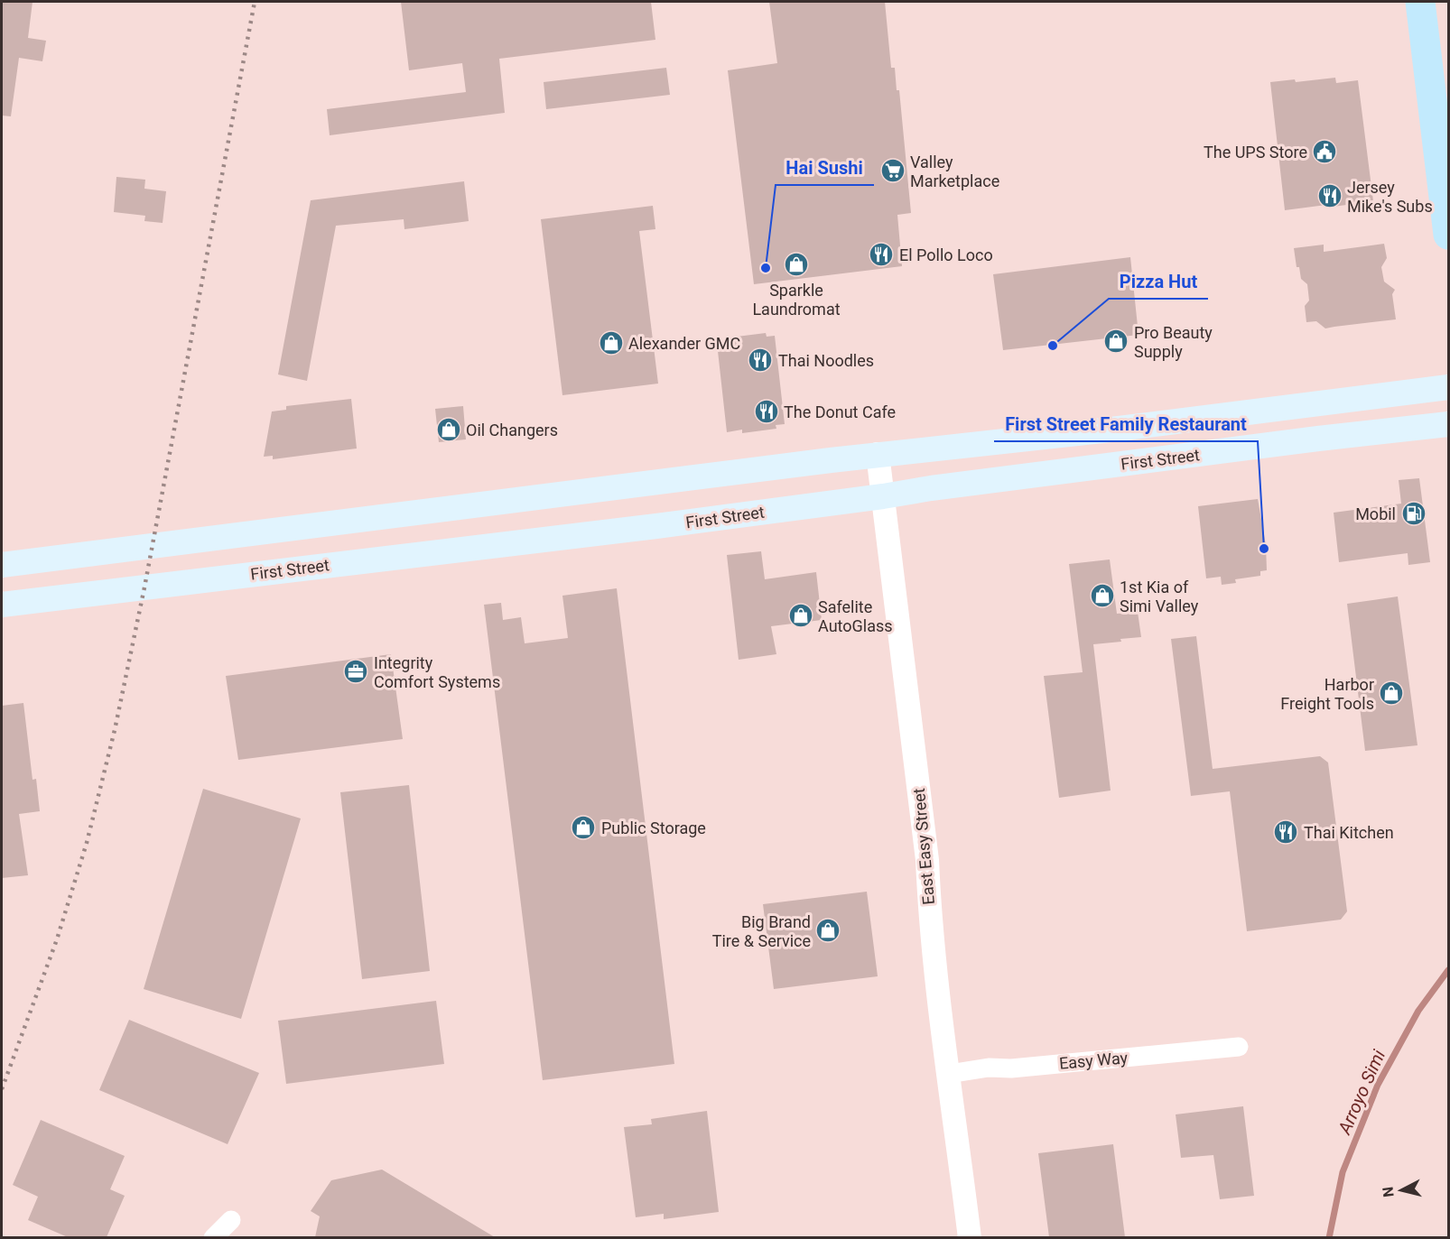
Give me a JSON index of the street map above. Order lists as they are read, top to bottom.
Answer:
{
  "streets": {
    "main road": ["First Street"],
    "street": ["East Easy Street", "Easy Way"]
  },
  "crossings": [
    ["First Street", "East Easy Street"],
    ["East Easy Street", "Easy Way"]
  ],
  "water": ["Arroyo Simi"],
  "places": {
    "public building": ["The UPS Store"],
    "supermarket": ["Valley Marketplace"],
    "restaurant": [
      "Jersey Mike's Subs",
      "El Pollo Loco",
      "Thai Noodles",
      "The Donut Cafe",
      "Thai Kitchen"
    ],
    "shop": [
      "Sparkle Laundromat",
      "Pro Beauty Supply",
      "Alexander GMC",
      "Oil Changers",
      "1st Kia of Simi Valley",
      "Safelite AutoGlass",
      "Harbor Freight Tools",
      "Public Storage",
      "Big Brand Tire & Service"
    ],
    "other": ["Hai Sushi", "Pizza Hut", "First Street Family Restaurant"],
    "fuel station": ["Mobil"],
    "office": ["Integrity Comfort Systems"]
  },
  "north": "left"
}
